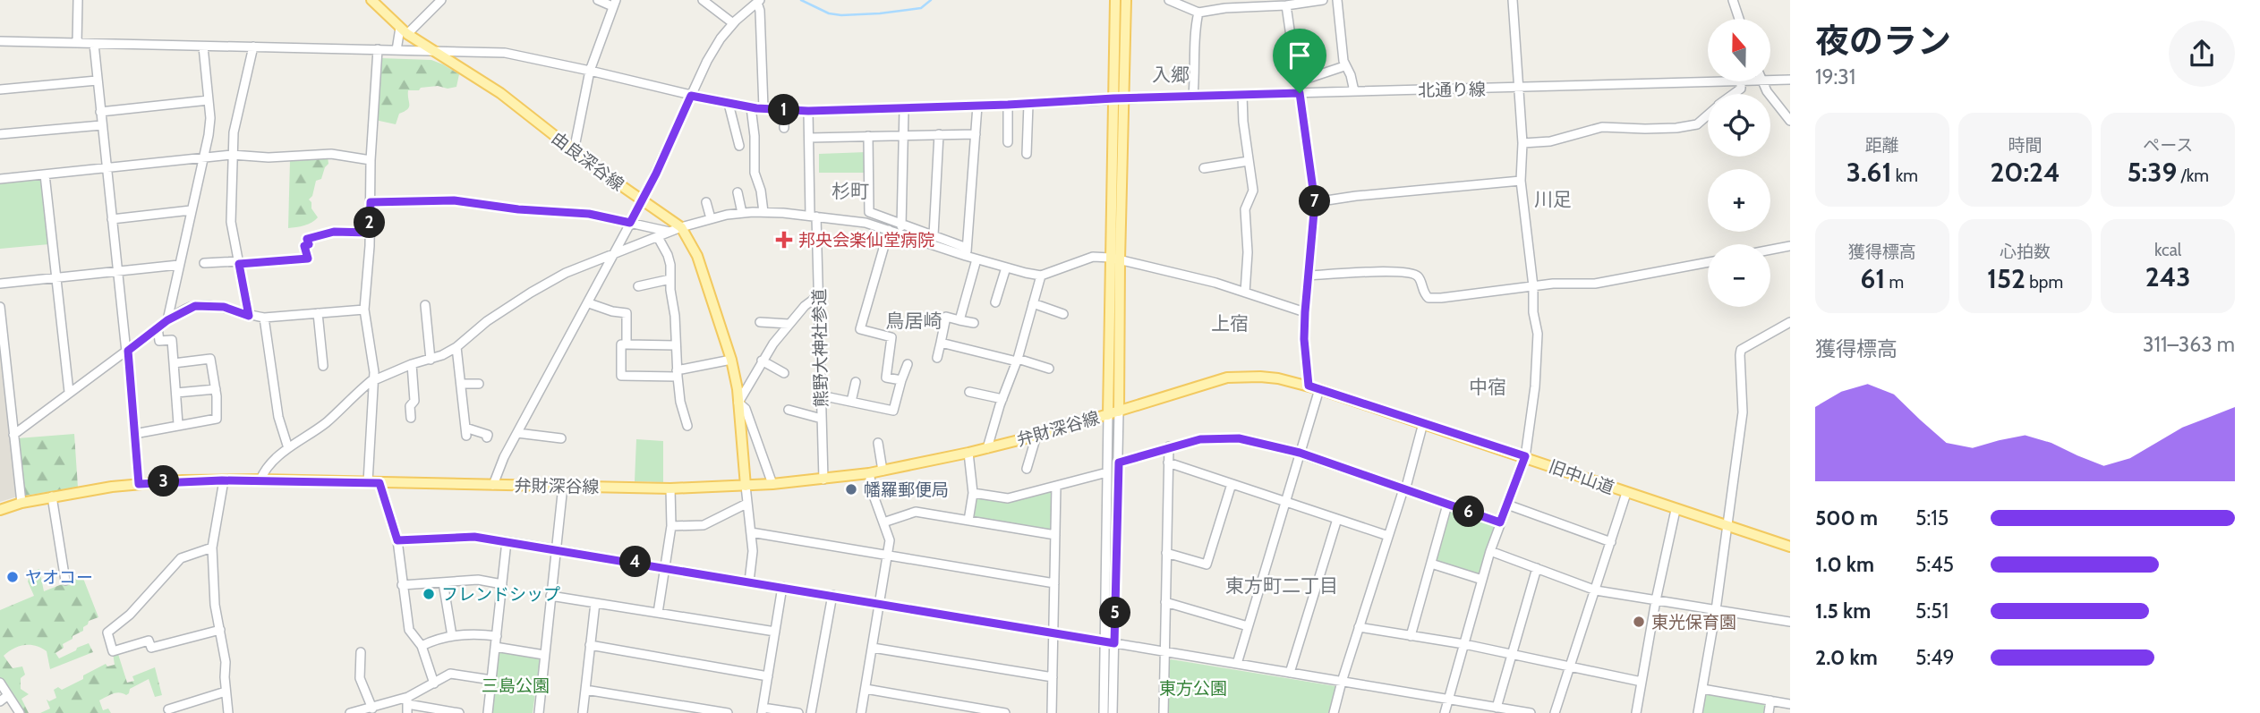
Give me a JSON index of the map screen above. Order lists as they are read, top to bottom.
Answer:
{
  "streets": {
    "main road": ["由良深谷線", "弁財深谷線", "旧中山道"],
    "street": ["北通り線", "熊野大神社参道"]
  },
  "crossings": [
    ["北通り線", "由良深谷線"],
    ["北通り線", "熊野大神社参道"],
    ["北通り線", "弁財深谷線"],
    ["由良深谷線", "弁財深谷線"],
    ["熊野大神社参道", "弁財深谷線"],
    ["弁財深谷線", "旧中山道"]
  ],
  "districts": [
    "入郷",
    "杉町",
    "川足",
    "鳥居崎",
    "上宿",
    "中宿",
    "東方町二丁目"
  ],
  "parks": ["三島公園", "東方公園"],
  "places": {
    "health": ["邦央会楽仙堂病院"],
    "other": [
      "幡羅郵便局",
      "ヤオコー",
      "フレンドシップ",
      "東光保育園"
    ]
  },
  "north": "top",
  "page": {
    "heading": ["夜のラン", "19:31"],
    "map_buttons": ["+", "−"],
    "pins": [
      "1",
      "7",
      "2",
      "3",
      "6",
      "4",
      "5"
    ],
    "stats": [
      ["距離", "3.61 km"],
      ["時間", "20:24"],
      ["ペース", "5:39 /km"],
      ["獲得標高", "61 m"],
      ["心拍数", "152 bpm"],
      ["kcal", "243"]
    ],
    "chart": ["獲得標高", "311–363 m"],
    "list": [
      {
        "name": "500 m",
        "note": "5:15"
      },
      {
        "name": "1.0 km",
        "note": "5:45"
      },
      {
        "name": "1.5 km",
        "note": "5:51"
      },
      {
        "name": "2.0 km",
        "note": "5:49"
      }
    ]
  }
}
